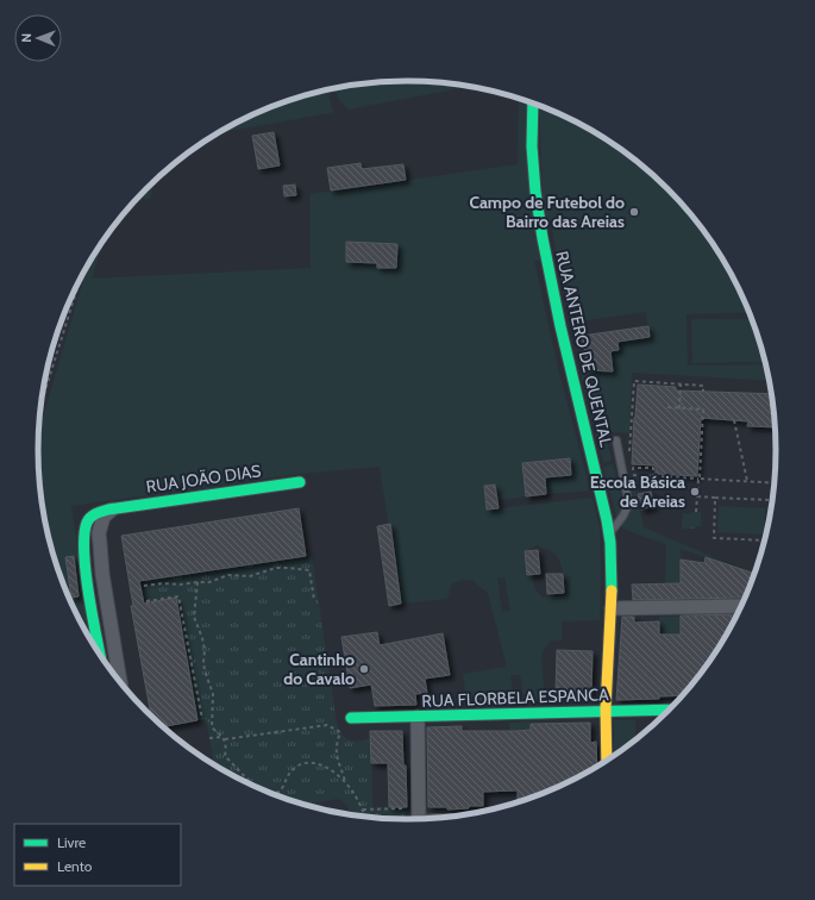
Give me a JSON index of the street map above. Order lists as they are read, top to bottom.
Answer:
{
  "streets": {
    "street": ["RUA ANTERO DE QUENTAL", "RUA JOÃO DIAS", "RUA FLORBELA ESPANCA"]
  },
  "crossings": [
    ["RUA ANTERO DE QUENTAL", "RUA FLORBELA ESPANCA"]
  ],
  "places": ["Campo de Futebol do Bairro das Areias", "Escola Básica de Areias", "Cantinho do Cavalo"],
  "legend": ["Livre", "Lento"],
  "north": "left"
}
